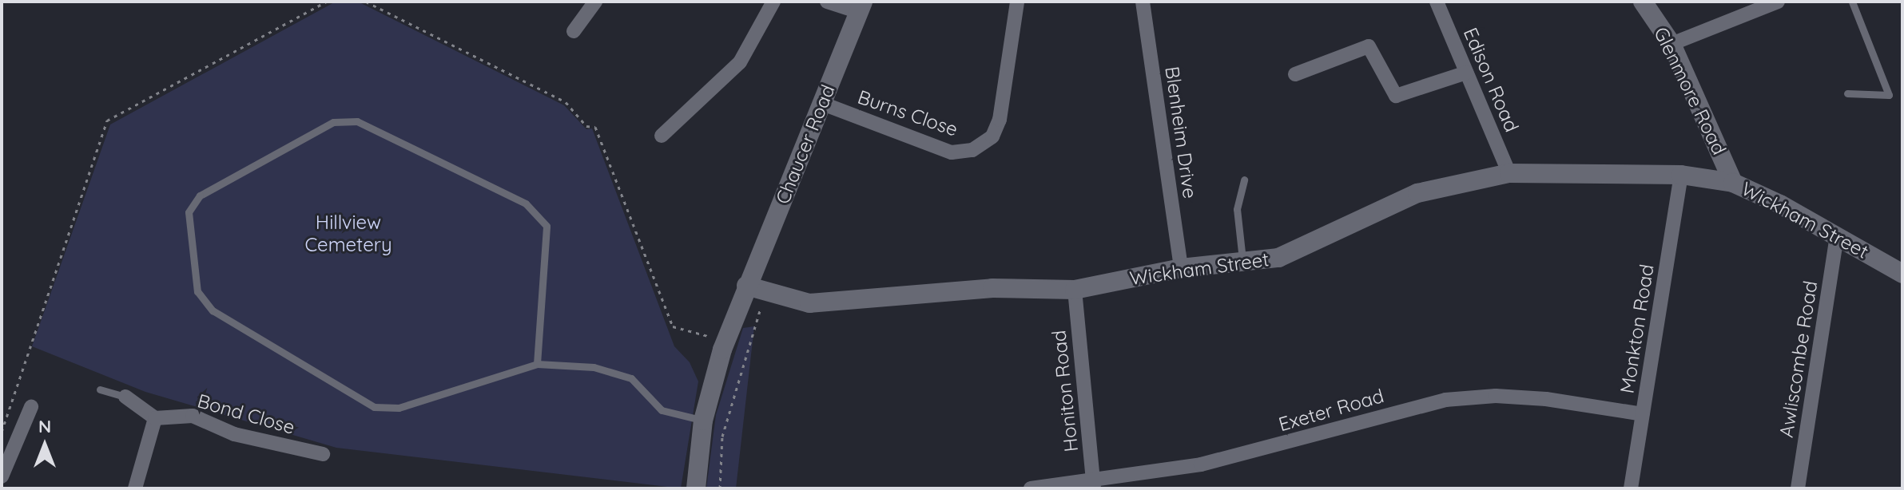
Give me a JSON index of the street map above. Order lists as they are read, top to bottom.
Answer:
{
  "streets": {
    "street": [
      "Edison Road",
      "Glenmore Road",
      "Burns Close",
      "Blenheim Drive",
      "Chaucer Road",
      "Wickham Street",
      "Monkton Road",
      "Awliscombe Road",
      "Honiton Road",
      "Exeter Road",
      "Bond Close"
    ]
  },
  "crossings": [
    ["Edison Road", "Wickham Street"],
    ["Glenmore Road", "Wickham Street"],
    ["Burns Close", "Chaucer Road"],
    ["Blenheim Drive", "Wickham Street"],
    ["Chaucer Road", "Wickham Street"],
    ["Wickham Street", "Monkton Road"],
    ["Wickham Street", "Awliscombe Road"],
    ["Wickham Street", "Honiton Road"],
    ["Monkton Road", "Exeter Road"],
    ["Honiton Road", "Exeter Road"]
  ],
  "parks": ["Hillview Cemetery"],
  "north": "top"
}
